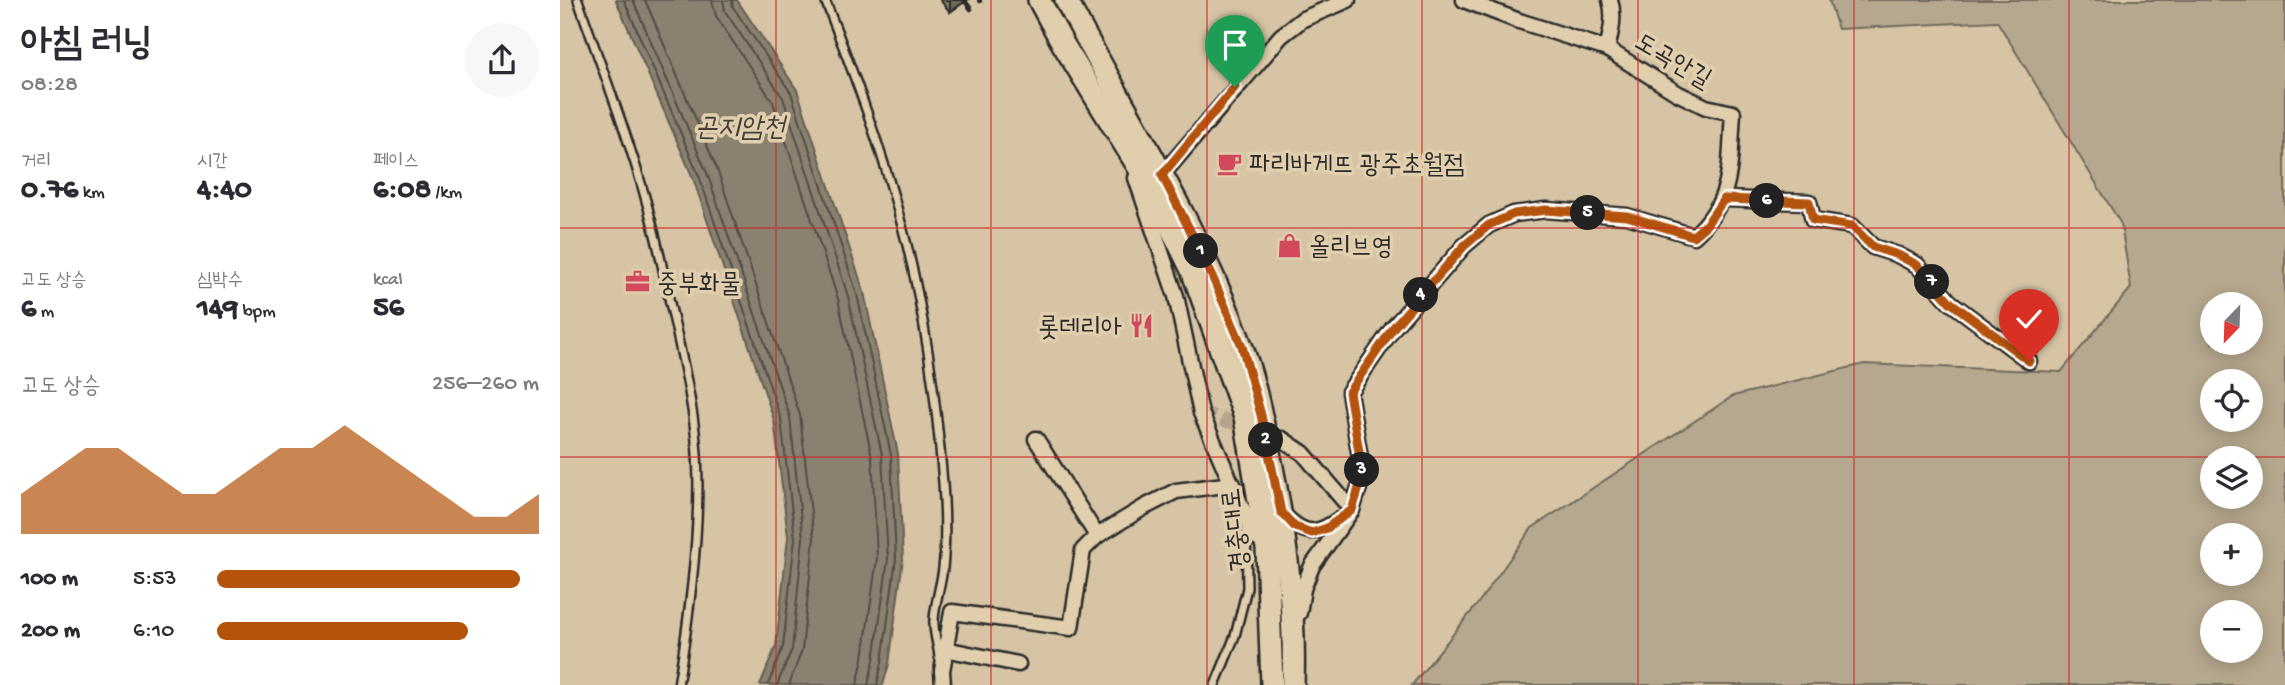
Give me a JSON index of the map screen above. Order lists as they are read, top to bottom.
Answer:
{
  "streets": {
    "main road": ["경충대로"],
    "street": ["도곡안길"]
  },
  "crossings": [
    ["도곡안길", "경충대로"]
  ],
  "water": ["곤지암천"],
  "places": {
    "cafe": ["파리바게뜨 광주초월점"],
    "shop": ["올리브영"],
    "office": ["중부화물"],
    "restaurant": ["롯데리아"]
  },
  "north": "bottom left",
  "page": {
    "heading": ["아침 러닝", "08:28"],
    "stats": [
      ["거리", "0.76 km"],
      ["시간", "4:40"],
      ["페이스", "6:08 /km"],
      ["고도 상승", "6 m"],
      ["심박수", "149 bpm"],
      ["kcal", "56"]
    ],
    "pins": [
      "6",
      "5",
      "1",
      "7",
      "4",
      "2",
      "3"
    ],
    "map_buttons": ["+", "−"],
    "chart": ["고도 상승", "256–260 m"],
    "list": [
      {
        "name": "100 m",
        "note": "5:53"
      },
      {
        "name": "200 m",
        "note": "6:10"
      }
    ]
  }
}
